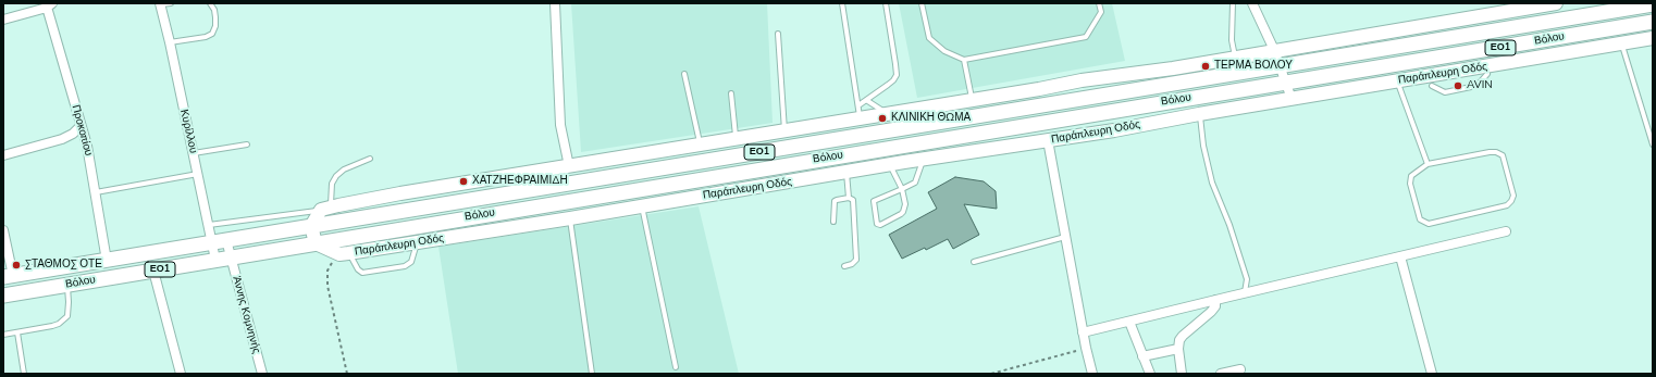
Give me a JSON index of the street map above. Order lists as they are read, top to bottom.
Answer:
{
  "streets": {
    "main road": ["Βόλου", "ΕΟ1"],
    "street": [
      "Παράπλευρη Οδός",
      "Προκοπίου",
      "Κυρίλλου",
      "Άννης Κομνηνής"
    ]
  },
  "crossings": [
    ["Βόλου", "Παράπλευρη Οδός"],
    ["Βόλου", "Προκοπίου"],
    ["Βόλου", "Κυρίλλου"],
    ["Βόλου", "Άννης Κομνηνής"],
    ["Κυρίλλου", "Άννης Κομνηνής"]
  ],
  "places": [
    "ΤΕΡΜΑ ΒΟΛΟΥ",
    "AVIN",
    "ΚΛΙΝΙΚΗ ΘΩΜΑ",
    "ΧΑΤΖΗΕΦΡΑΙΜΙΔΗ",
    "ΣΤΑΘΜΟΣ ΟΤΕ"
  ]
}
